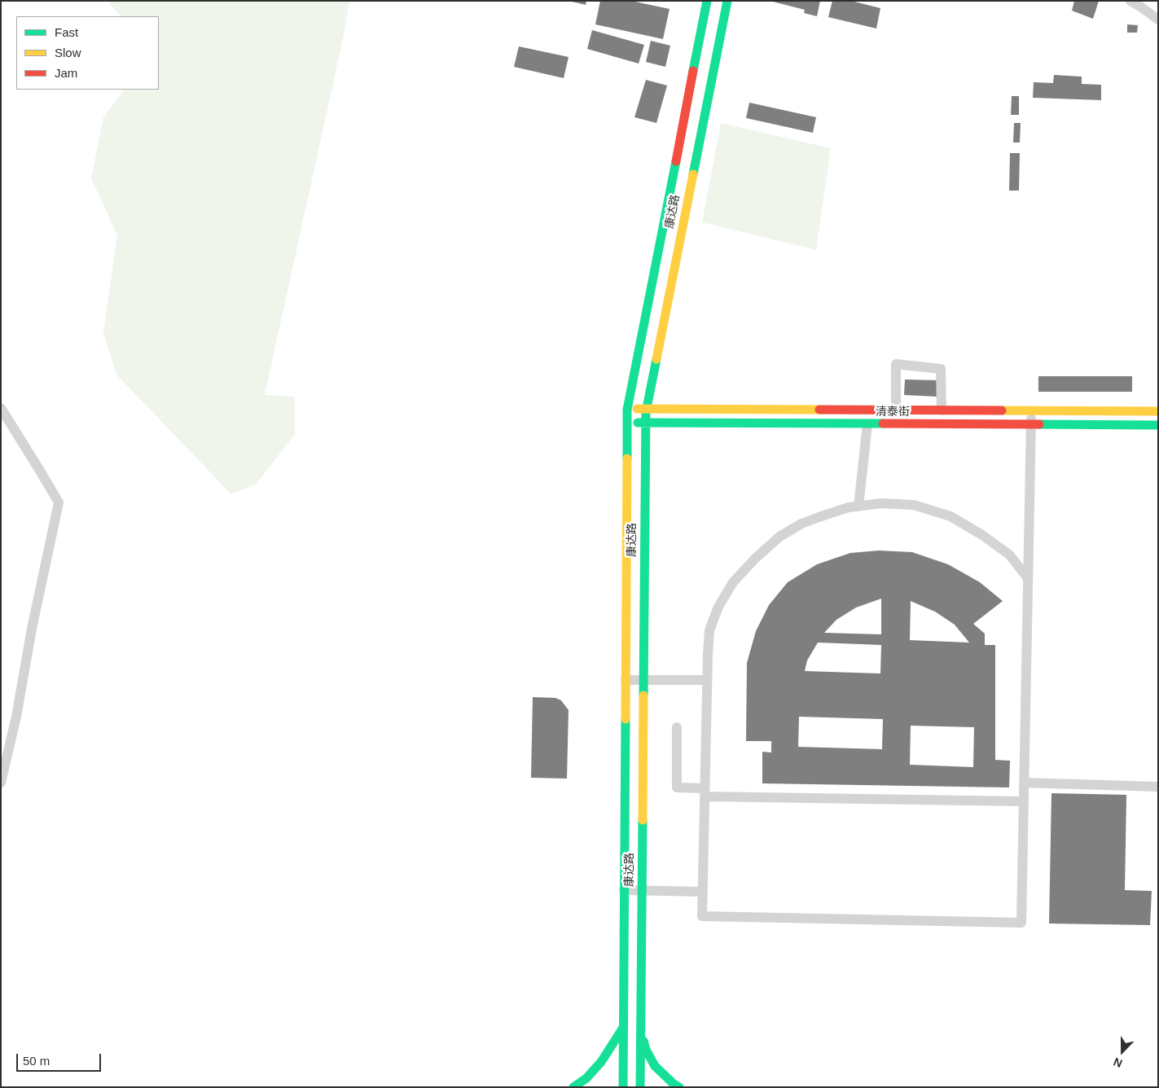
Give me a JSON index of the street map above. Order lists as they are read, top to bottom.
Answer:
{
  "streets": {
    "street": ["康达路", "清泰街"]
  },
  "crossings": [
    ["康达路", "清泰街"]
  ],
  "legend": ["Fast", "Slow", "Jam"],
  "scale_bar": "50 m",
  "north": "bottom"
}
